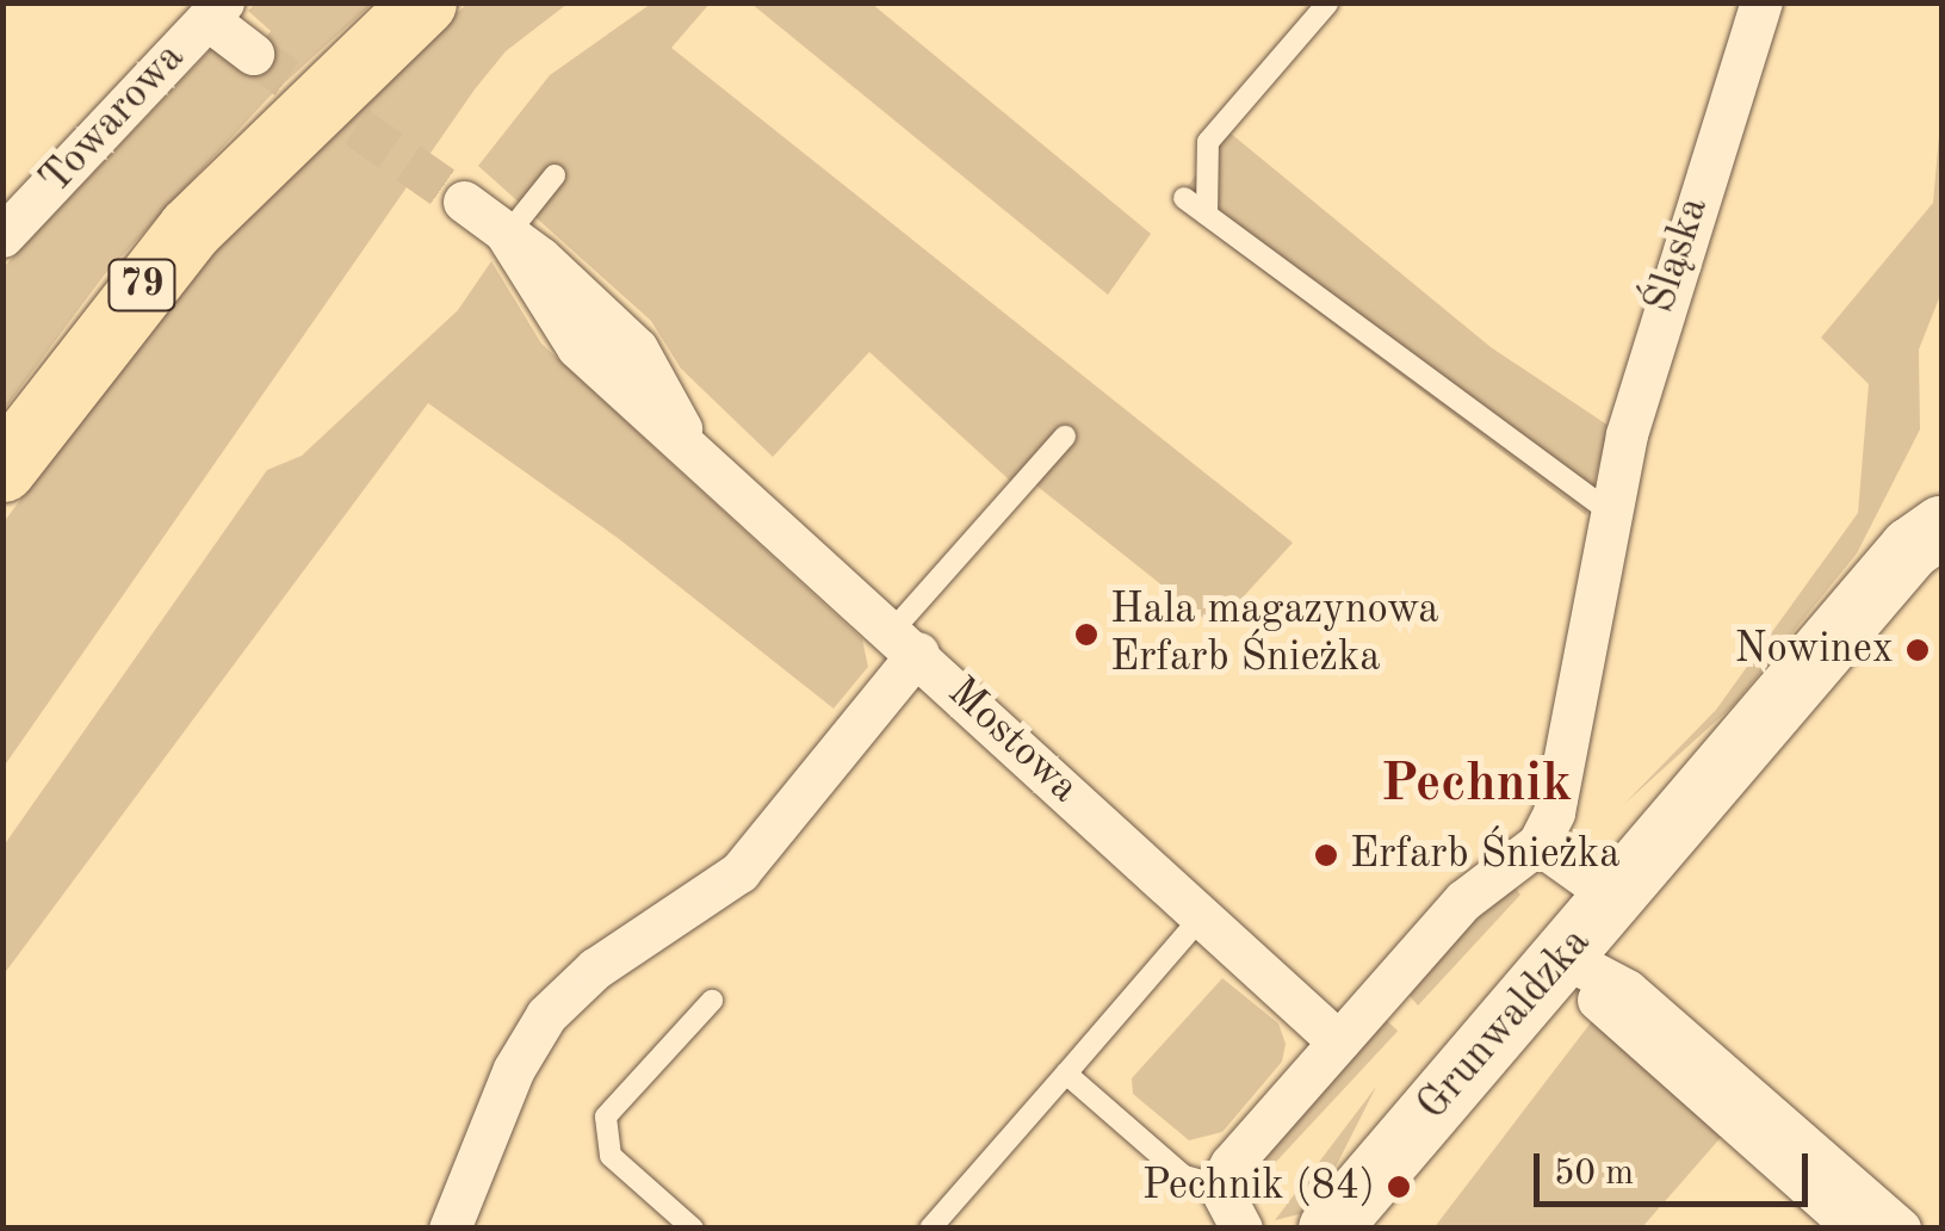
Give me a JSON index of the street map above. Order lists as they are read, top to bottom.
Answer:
{
  "streets": {
    "main road": ["79"],
    "street": [
      "Towarowa",
      "Śląska",
      "Mostowa",
      "Grunwaldzka"
    ]
  },
  "districts": ["Pechnik"],
  "places": [
    "Hala magazynowa Erfarb Śnieżka",
    "Nowinex",
    "Erfarb Śnieżka",
    "Pechnik (84)"
  ],
  "scale_bar": "50 m"
}
